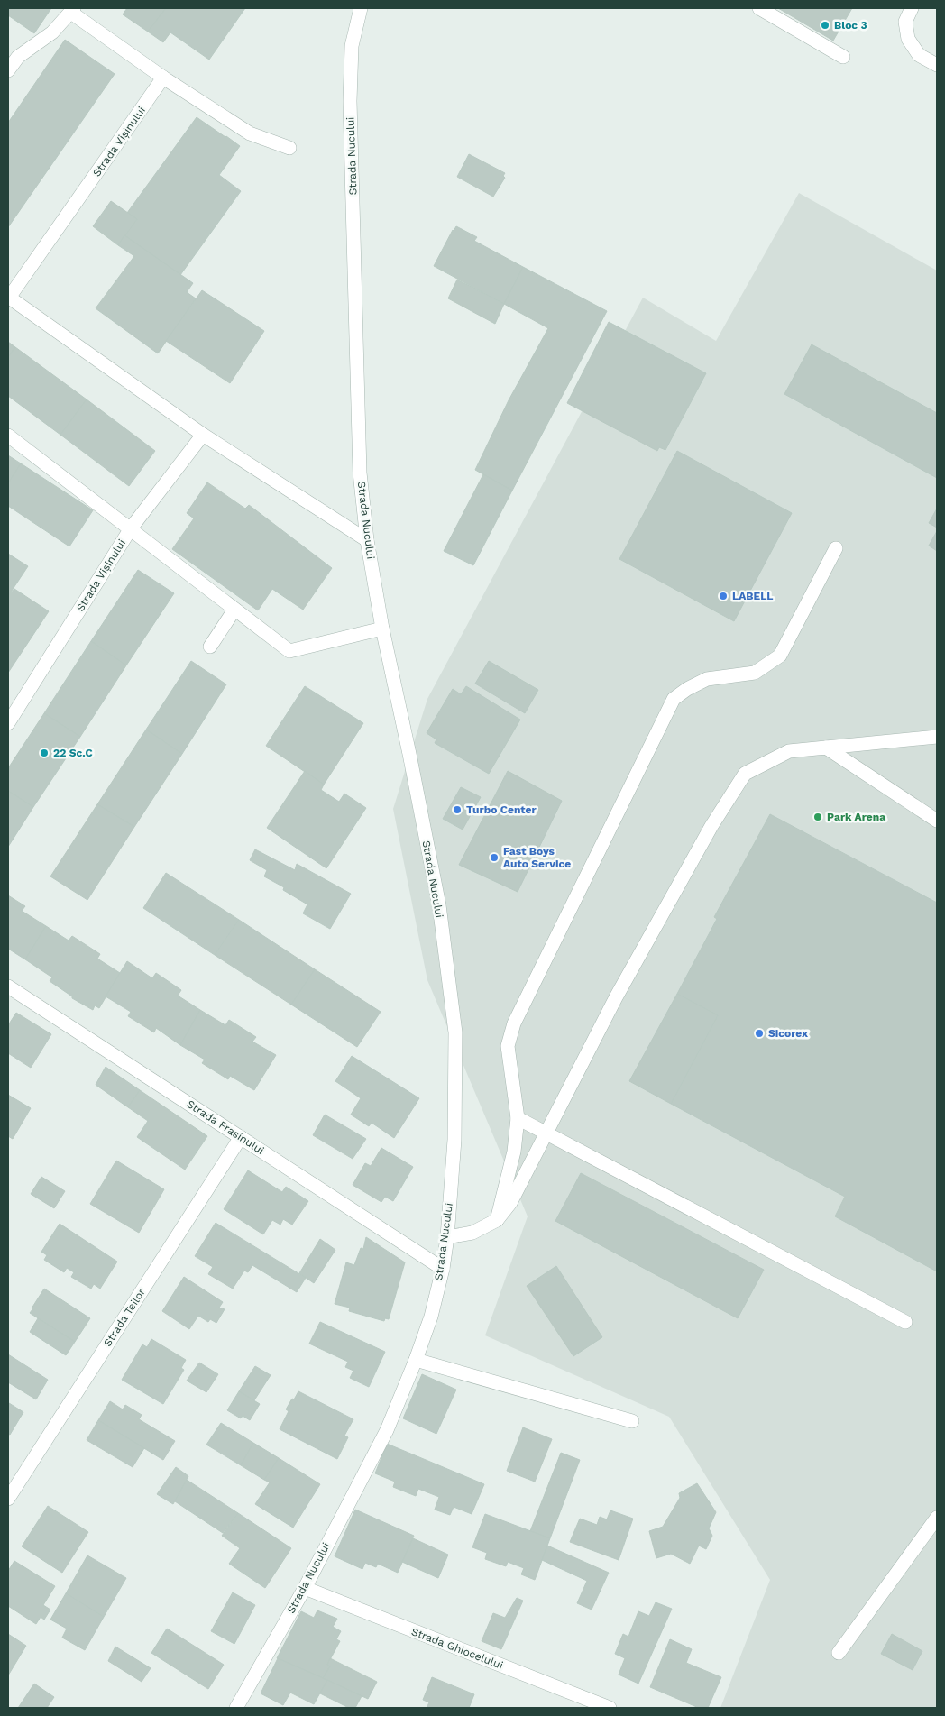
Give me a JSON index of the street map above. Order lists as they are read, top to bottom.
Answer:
{
  "streets": {
    "street": [
      "Strada Vișinului",
      "Strada Nucului",
      "Strada Frasinului",
      "Strada Teilor",
      "Strada Ghiocelului"
    ]
  },
  "crossings": [
    ["Strada Vișinului", "Strada Nucului"],
    ["Strada Nucului", "Strada Frasinului"],
    ["Strada Nucului", "Strada Ghiocelului"],
    ["Strada Frasinului", "Strada Teilor"]
  ],
  "places": [
    "Bloc 3",
    "LABELL",
    "22 Sc.C",
    "Turbo Center",
    "Park Arena",
    "Fast Boys Auto Service",
    "Sicorex"
  ]
}
